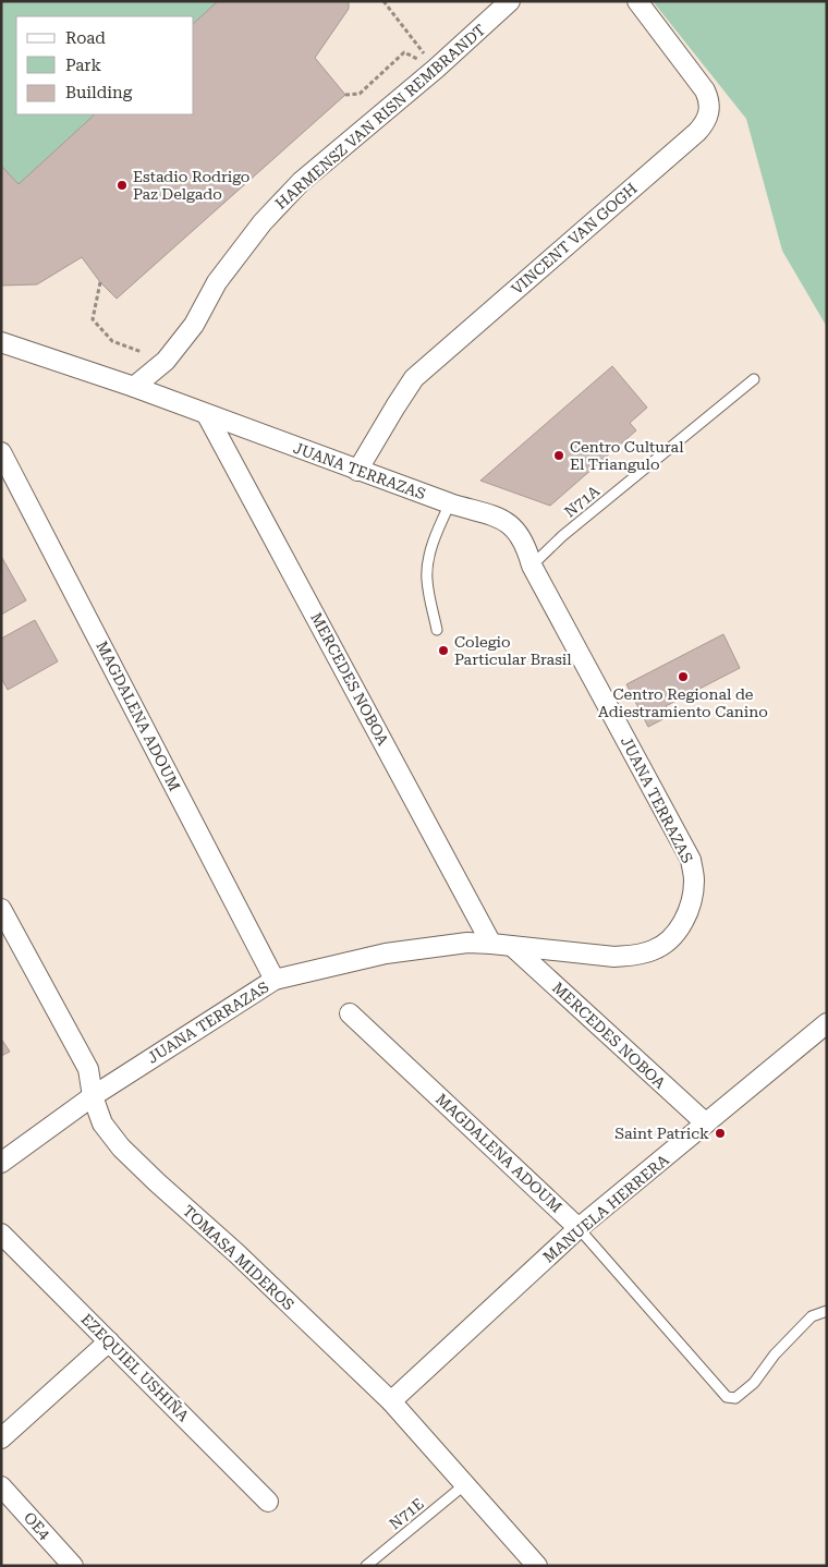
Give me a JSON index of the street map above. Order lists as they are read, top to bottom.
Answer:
{
  "streets": {
    "street": [
      "HARMENSZ VAN RISN REMBRANDT",
      "VINCENT VAN GOGH",
      "JUANA TERRAZAS",
      "MERCEDES NOBOA",
      "MAGDALENA ADOUM",
      "MANUELA HERRERA",
      "TOMASA MIDEROS",
      "EZEQUIEL USHIÑA",
      "OE4"
    ],
    "lane": ["N71A", "N71E"]
  },
  "crossings": [
    ["HARMENSZ VAN RISN REMBRANDT", "JUANA TERRAZAS"],
    ["VINCENT VAN GOGH", "JUANA TERRAZAS"],
    ["JUANA TERRAZAS", "N71A"],
    ["JUANA TERRAZAS", "MERCEDES NOBOA"],
    ["JUANA TERRAZAS", "MAGDALENA ADOUM"],
    ["JUANA TERRAZAS", "TOMASA MIDEROS"],
    ["MERCEDES NOBOA", "MANUELA HERRERA"],
    ["MAGDALENA ADOUM", "MANUELA HERRERA"],
    ["MANUELA HERRERA", "TOMASA MIDEROS"],
    ["TOMASA MIDEROS", "N71E"]
  ],
  "places": [
    "Estadio Rodrigo Paz Delgado",
    "Centro Cultural El Triangulo",
    "Colegio Particular Brasil",
    "Centro Regional de Adiestramiento Canino",
    "Saint Patrick"
  ],
  "legend": ["Road", "Park", "Building"]
}
